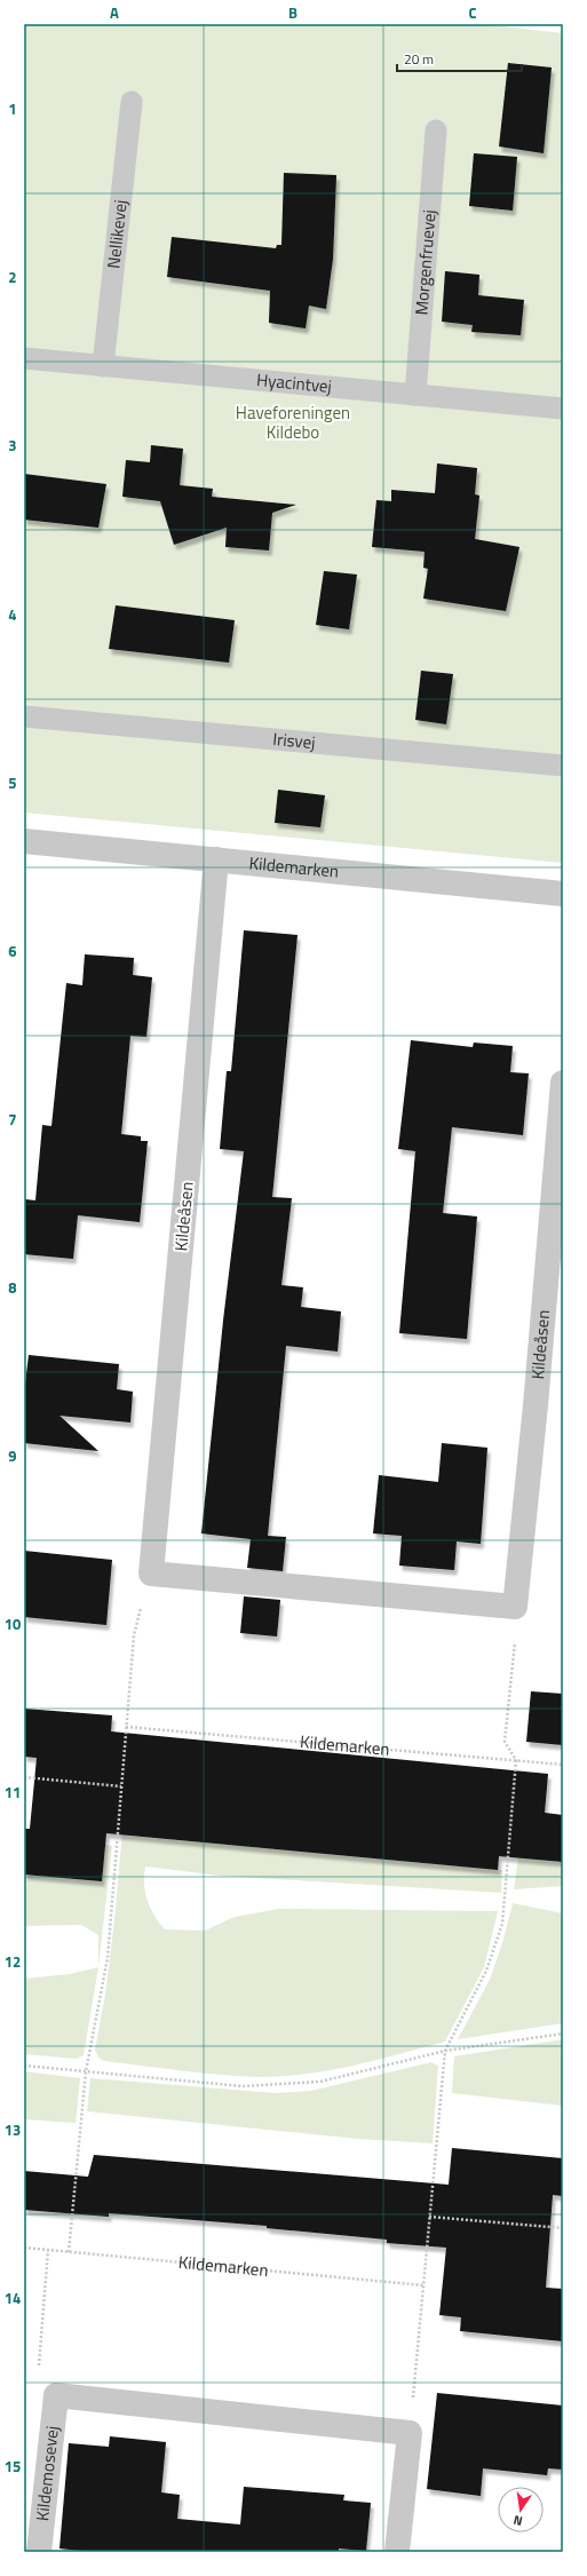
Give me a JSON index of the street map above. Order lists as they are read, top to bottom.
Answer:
{
  "streets": {
    "street": ["Kildemarken", "Kildeåsen", "Kildemosevej"],
    "lane": [
      "Nellikevej",
      "Morgenfruevej",
      "Hyacintvej",
      "Irisvej"
    ]
  },
  "crossings": [
    ["Nellikevej", "Hyacintvej"],
    ["Morgenfruevej", "Hyacintvej"],
    ["Kildemarken", "Kildeåsen"]
  ],
  "parks": ["Haveforeningen Kildebo"],
  "scale_bar": "20 m",
  "north": "bottom",
  "grid": {
    "columns": ["A", "B", "C"],
    "rows": [
      "1",
      "2",
      "3",
      "4",
      "5",
      "6",
      "7",
      "8",
      "9",
      "10",
      "11",
      "12",
      "13",
      "14",
      "15"
    ]
  }
}
